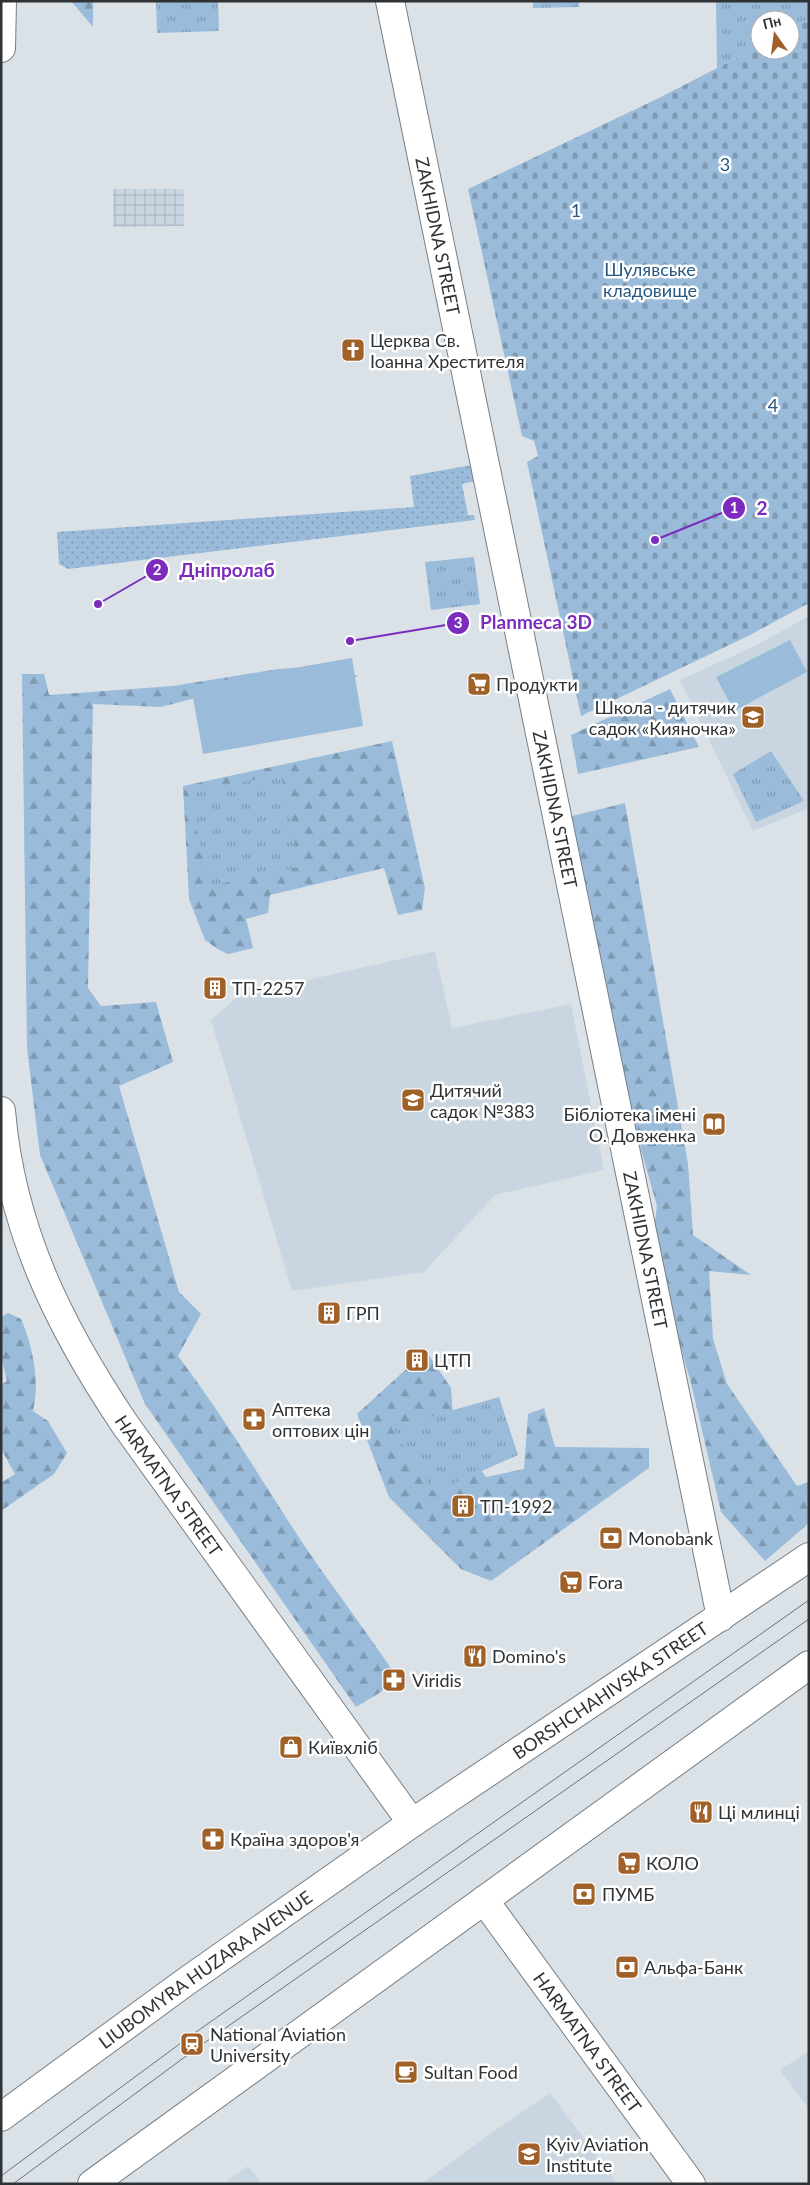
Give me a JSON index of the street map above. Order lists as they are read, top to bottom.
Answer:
{
  "streets": {
    "street": [
      "ZAKHIDNA STREET",
      "HARMATNA STREET",
      "BORSHCHAHIVSKA STREET",
      "LIUBOMYRA HUZARA AVENUE"
    ]
  },
  "crossings": [
    ["ZAKHIDNA STREET", "BORSHCHAHIVSKA STREET"],
    ["HARMATNA STREET", "BORSHCHAHIVSKA STREET"],
    ["HARMATNA STREET", "LIUBOMYRA HUZARA AVENUE"],
    ["BORSHCHAHIVSKA STREET", "LIUBOMYRA HUZARA AVENUE"]
  ],
  "parks": [
    "3",
    "1",
    "Шулявське кладовище",
    "4"
  ],
  "places": {
    "church": ["Церква Св. Іоанна Хрестителя"],
    "other": ["2", "Дніпролаб", "Planmeca 3D"],
    "supermarket": ["Продукти", "Fora", "КОЛО"],
    "school or university": ["Школа - дитячик садок «Кияночка»", "Дитячий садок №383", "Kyiv Aviation Institute"],
    "building": [
      "ТП-2257",
      "ГРП",
      "ЦТП",
      "ТП-1992"
    ],
    "library": ["Бібліотека імені О. Довженка"],
    "pharmacy": ["Аптека оптових цін", "Viridis", "Країна здоров'я"],
    "bank": ["Monobank", "ПУМБ", "Альфа-Банк"],
    "restaurant": ["Domino's", "Ці млинці"],
    "shop": ["Київхліб"],
    "station": ["National Aviation University"],
    "cafe": ["Sultan Food"]
  },
  "north": "top"
}
